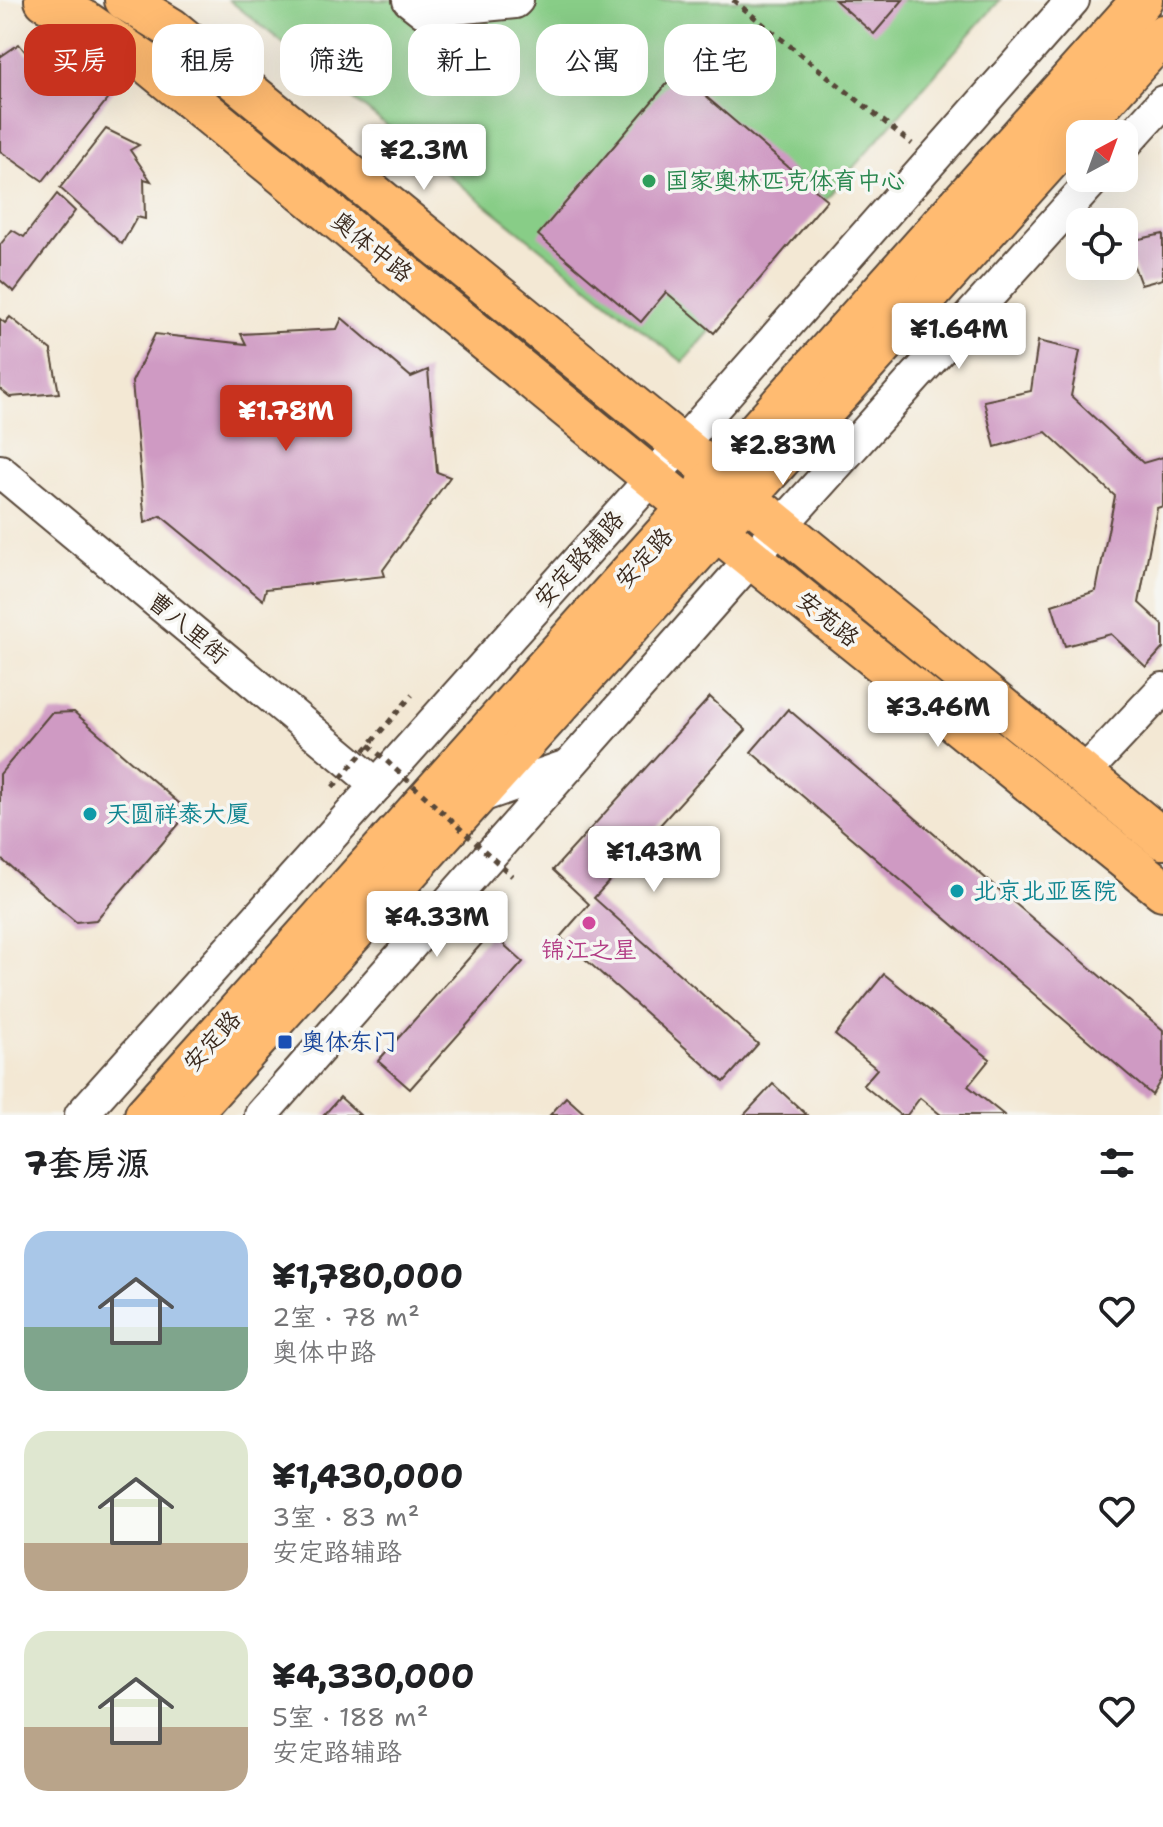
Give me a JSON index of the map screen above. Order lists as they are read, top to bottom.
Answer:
{
  "streets": {
    "main road": ["奥体中路", "安定路", "安苑路"],
    "street": ["安定路辅路", "曹八里街"]
  },
  "crossings": [
    ["奥体中路", "安定路"],
    ["奥体中路", "安定路辅路"],
    ["奥体中路", "安苑路"],
    ["安定路", "安苑路"],
    ["安定路辅路", "曹八里街"]
  ],
  "places": {
    "other": [
      "国家奥林匹克体育中心",
      "天圆祥泰大厦",
      "北京北亚医院",
      "锦江之星"
    ],
    "transit": ["奥体东门"]
  },
  "north": "top right",
  "page": {
    "chip": [
      "买房",
      "租房",
      "筛选",
      "新上",
      "公寓",
      "住宅"
    ],
    "price": [
      "¥2.3M",
      "¥1.64M",
      "¥1.78M",
      "¥2.83M",
      "¥3.46M",
      "¥1.43M",
      "¥4.33M"
    ],
    "heading": "7套房源",
    "list": [
      {
        "name": "¥1,780,000",
        "note": "2室 · 78 m² · 奥体中路"
      },
      {
        "name": "¥1,430,000",
        "note": "3室 · 83 m² · 安定路辅路"
      },
      {
        "name": "¥4,330,000",
        "note": "5室 · 188 m² · 安定路辅路"
      }
    ]
  }
}
